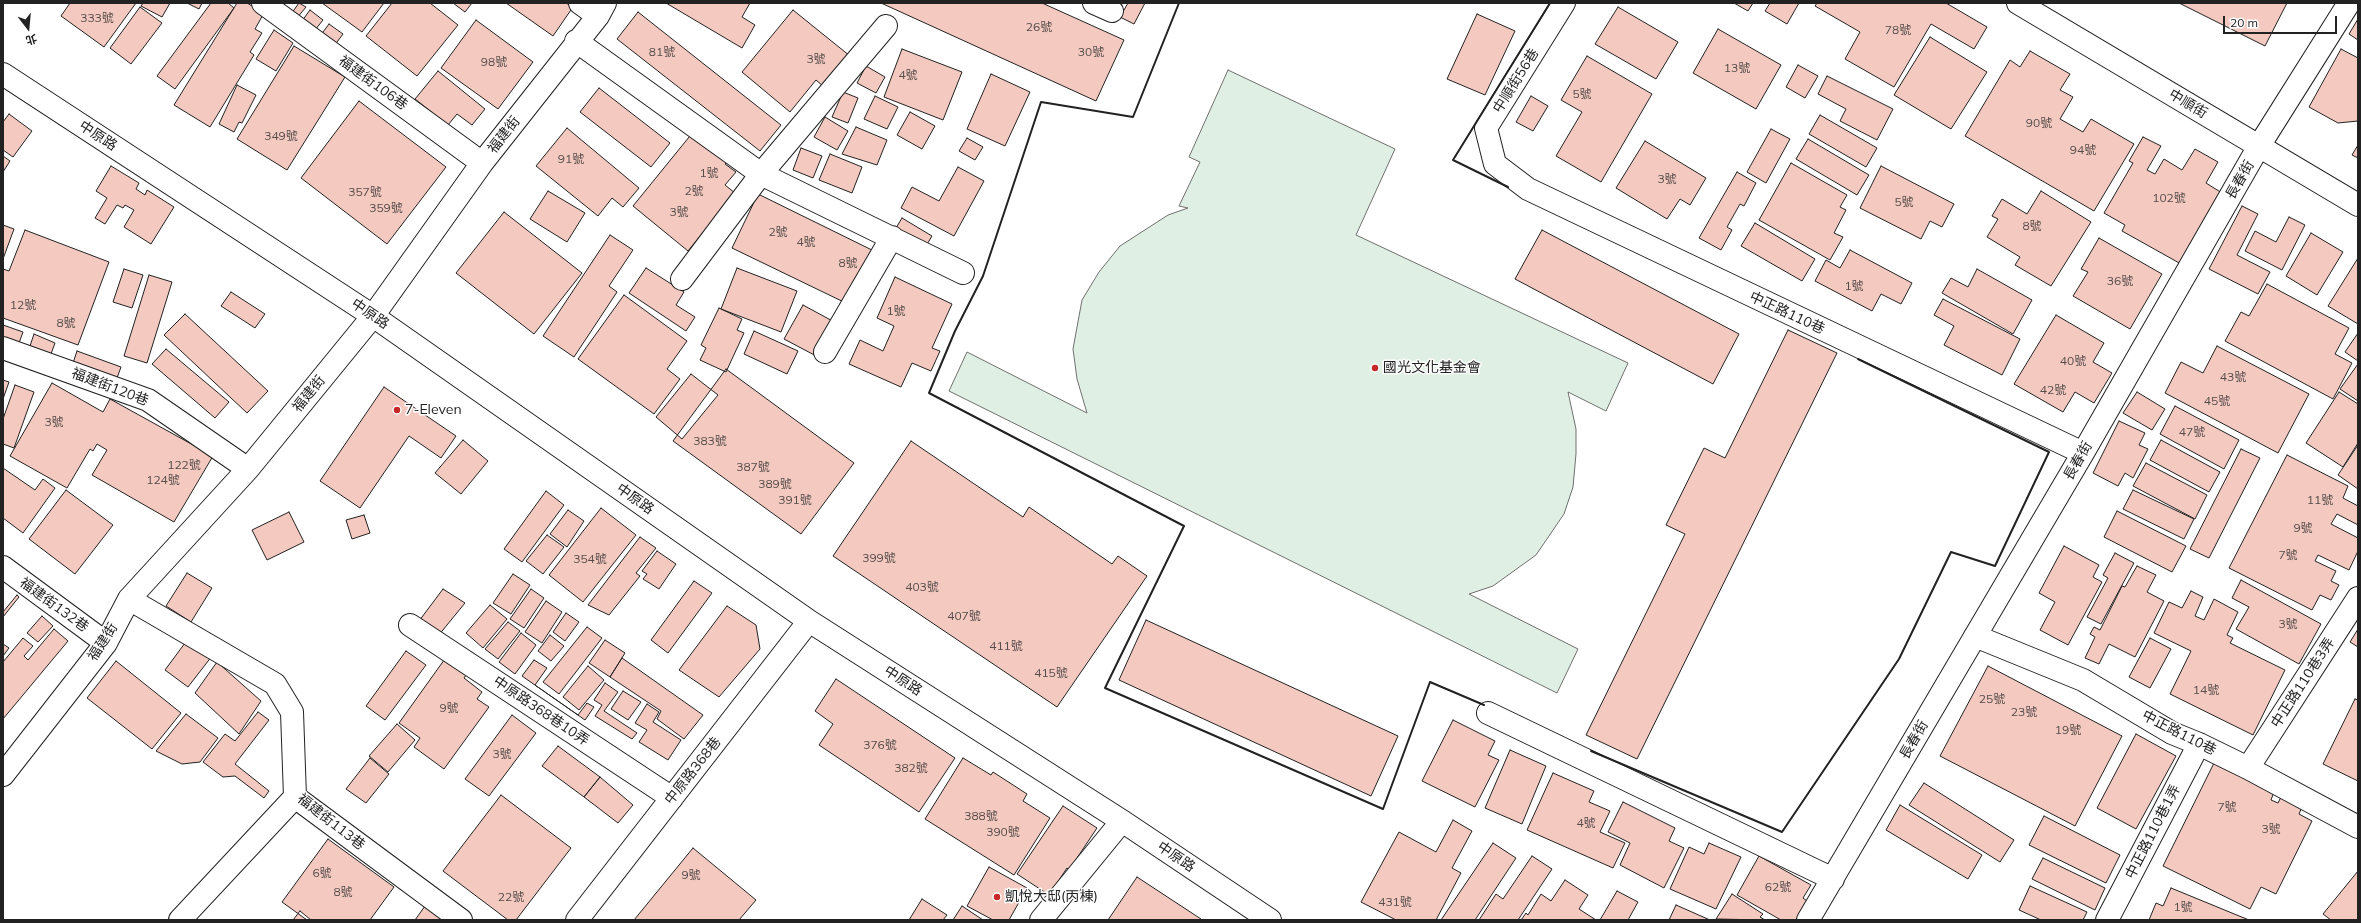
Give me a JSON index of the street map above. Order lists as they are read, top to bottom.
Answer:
{
  "streets": {
    "street": [
      "中順街56巷",
      "福建街106巷",
      "中順街",
      "福建街",
      "中原路",
      "長春街",
      "中正路110巷",
      "福建街120巷",
      "福建街132巷",
      "中正路110巷3弄",
      "中原路368巷10弄",
      "中原路368巷",
      "福建街113巷",
      "中正路110巷1弄"
    ]
  },
  "crossings": [
    ["中順街56巷", "中正路110巷"],
    ["福建街106巷", "福建街"],
    ["中順街", "長春街"],
    ["福建街", "中原路"],
    ["福建街", "福建街120巷"],
    ["福建街", "福建街132巷"],
    ["福建街", "福建街113巷"],
    ["中原路", "中原路368巷"],
    ["長春街", "中正路110巷"],
    ["中正路110巷", "中正路110巷3弄"],
    ["中正路110巷", "中正路110巷1弄"],
    ["中原路368巷10弄", "中原路368巷"]
  ],
  "places": ["國光文化基金會", "7-Eleven", "凱悅大邸(丙棟)"],
  "house_numbers": [
    "333號",
    "26號",
    "78號",
    "81號",
    "30號",
    "3號",
    "98號",
    "13號",
    "4號",
    "5號",
    "90號",
    "349號",
    "94號",
    "91號",
    "1號",
    "3號",
    "2號",
    "357號",
    "102號",
    "5號",
    "359號",
    "3號",
    "8號",
    "2號",
    "4號",
    "8號",
    "36號",
    "1號",
    "12號",
    "1號",
    "8號",
    "40號",
    "43號",
    "42號",
    "45號",
    "3號",
    "47號",
    "383號",
    "122號",
    "387號",
    "124號",
    "389號",
    "391號",
    "11號",
    "9號",
    "7號",
    "399號",
    "354號",
    "403號",
    "407號",
    "3號",
    "411號",
    "415號",
    "14號",
    "25號",
    "9號",
    "23號",
    "19號",
    "376號",
    "3號",
    "382號",
    "7號",
    "388號",
    "4號",
    "3號",
    "390號",
    "6號",
    "9號",
    "62號",
    "8號",
    "22號",
    "431號",
    "1號"
  ],
  "scale_bar": "20 m",
  "north": "bottom"
}
